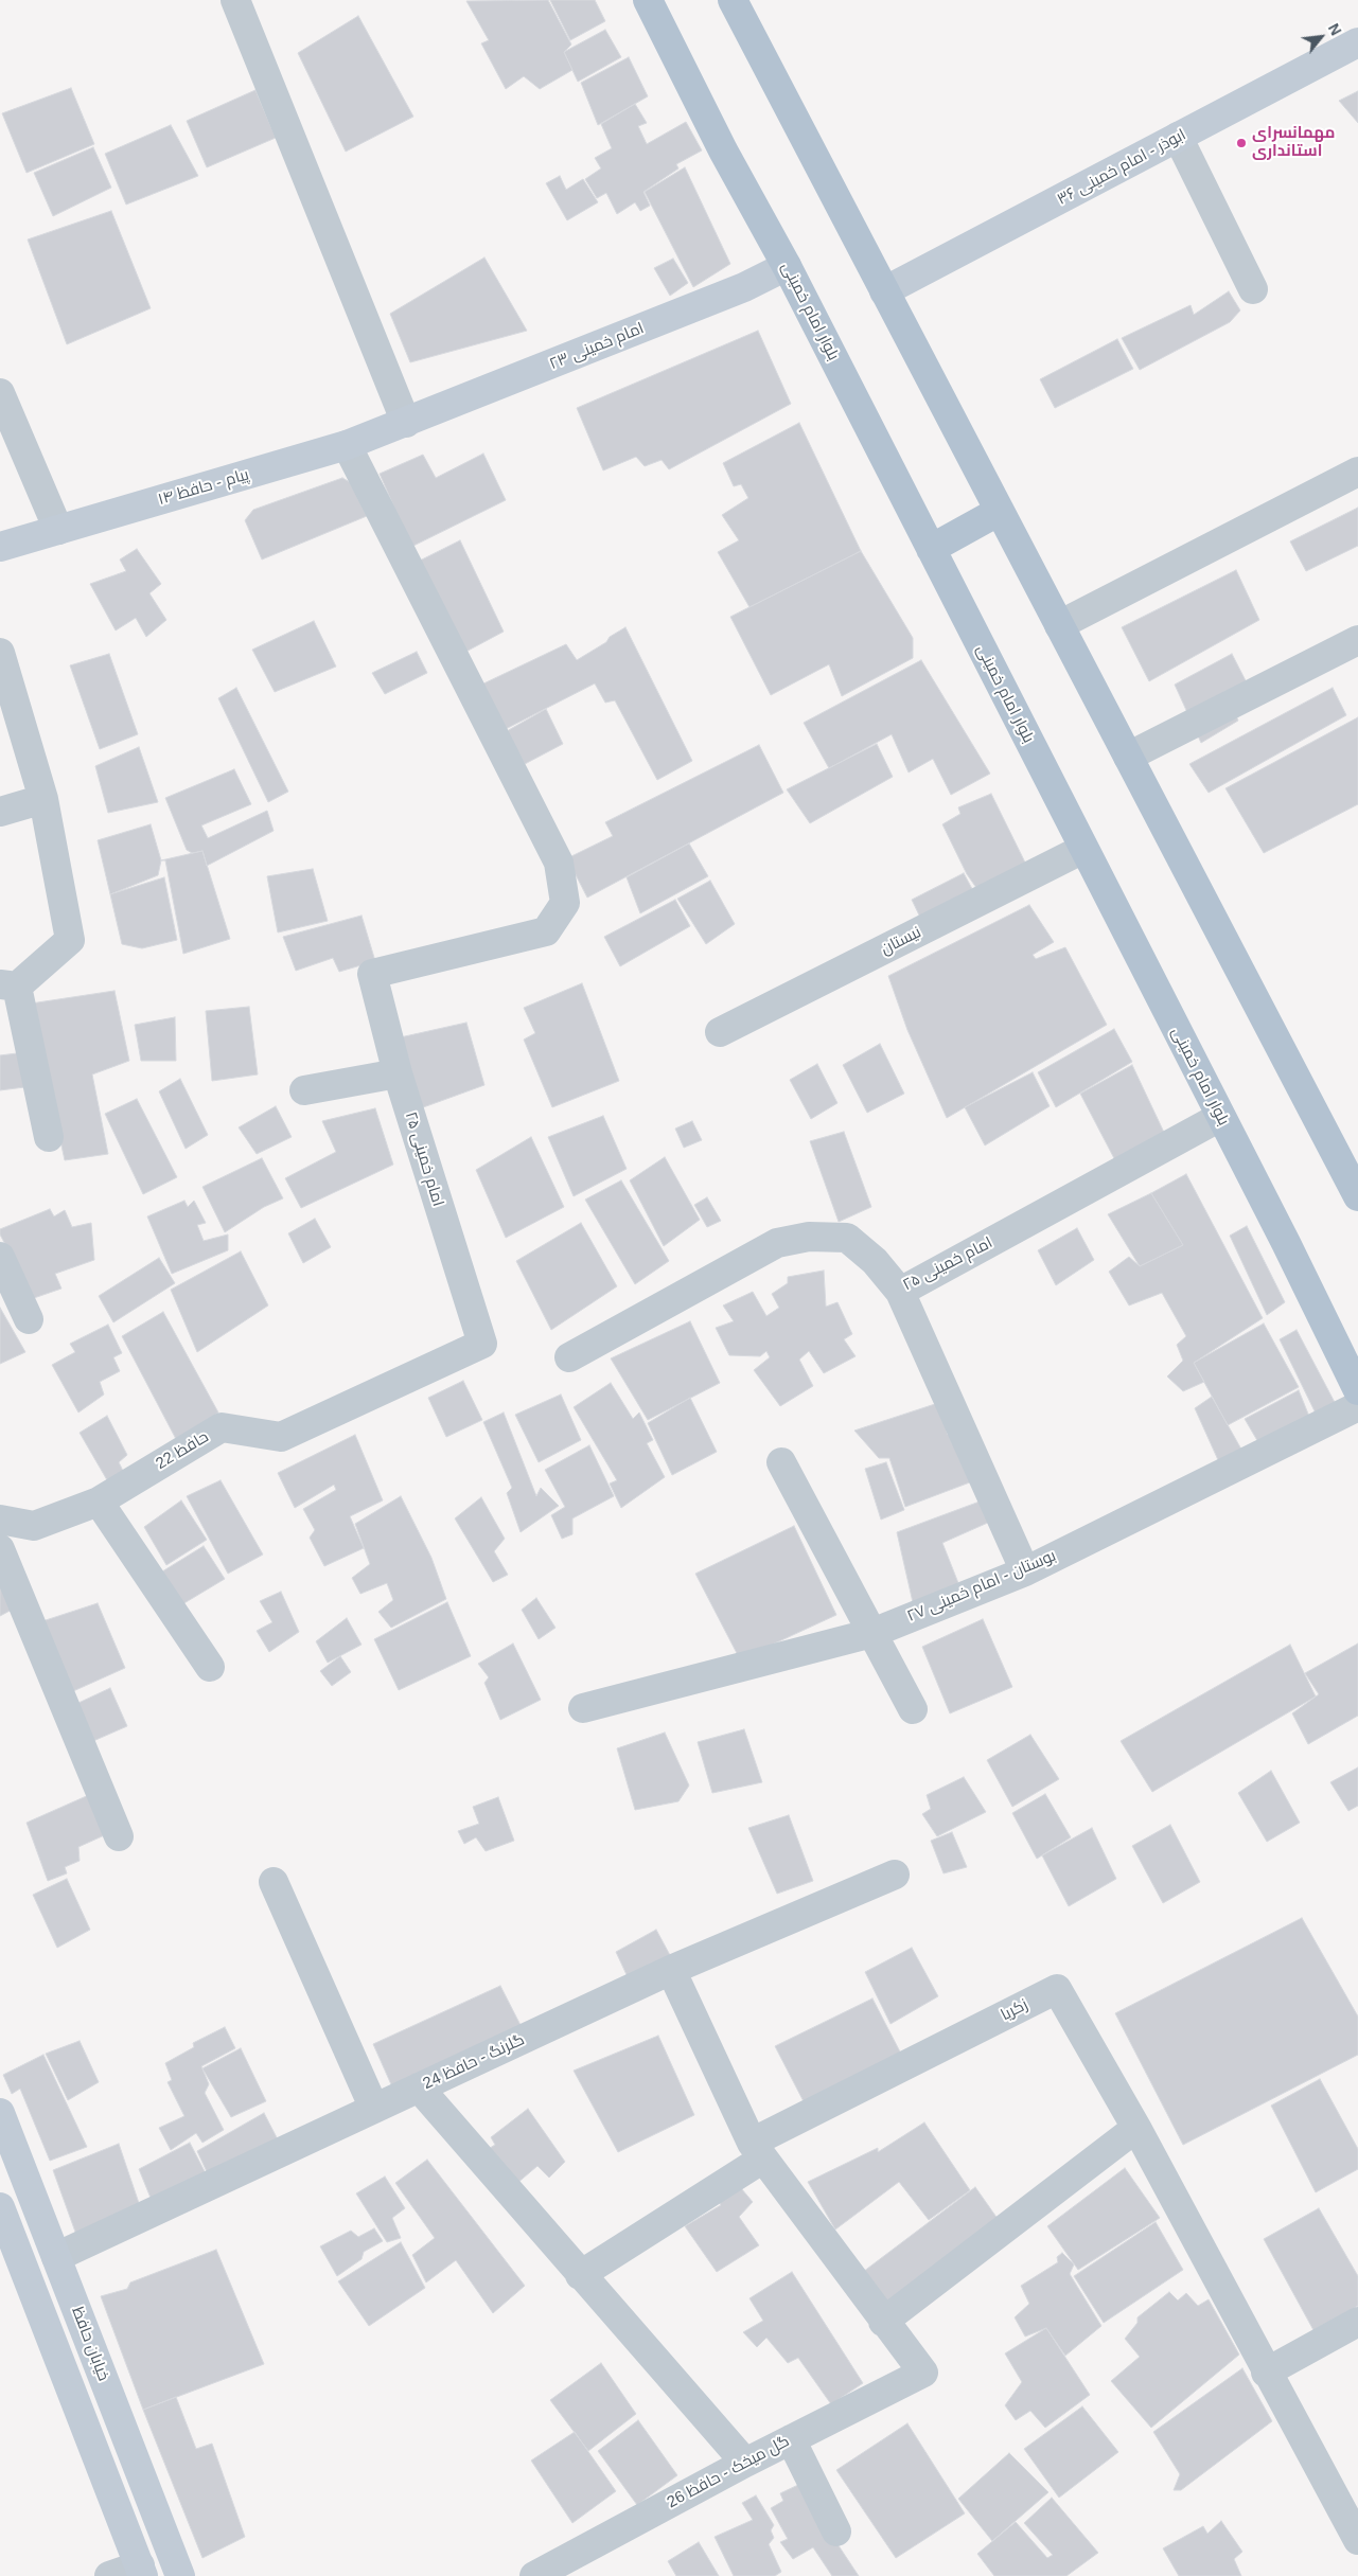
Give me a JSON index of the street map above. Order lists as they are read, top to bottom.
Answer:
{
  "streets": {
    "main road": ["بلوار امام خمینی"],
    "street": [
      "ابوذر - امام خمینی ۳۶",
      "امام خمینی ۲۳",
      "پیام - حافظ ۱۴",
      "نیستان",
      "امام خمینی ۲۵",
      "حافظ 22",
      "بوستان - امام خمینی ۲۷",
      "زکریا",
      "گلرنگ - حافظ 24",
      "خیابان حافظ",
      "گل میخک - حافظ 26"
    ]
  },
  "crossings": [
    ["بلوار امام خمینی", "امام خمینی ۲۳"],
    ["بلوار امام خمینی", "نیستان"],
    ["بلوار امام خمینی", "امام خمینی ۲۵"],
    ["امام خمینی ۲۳", "پیام - حافظ ۱۴"],
    ["پیام - حافظ ۱۴", "امام خمینی ۲۵"],
    ["امام خمینی ۲۵", "حافظ 22"],
    ["گلرنگ - حافظ 24", "خیابان حافظ"]
  ],
  "places": ["مهمانسرای استانداری"],
  "north": "top right"
}
